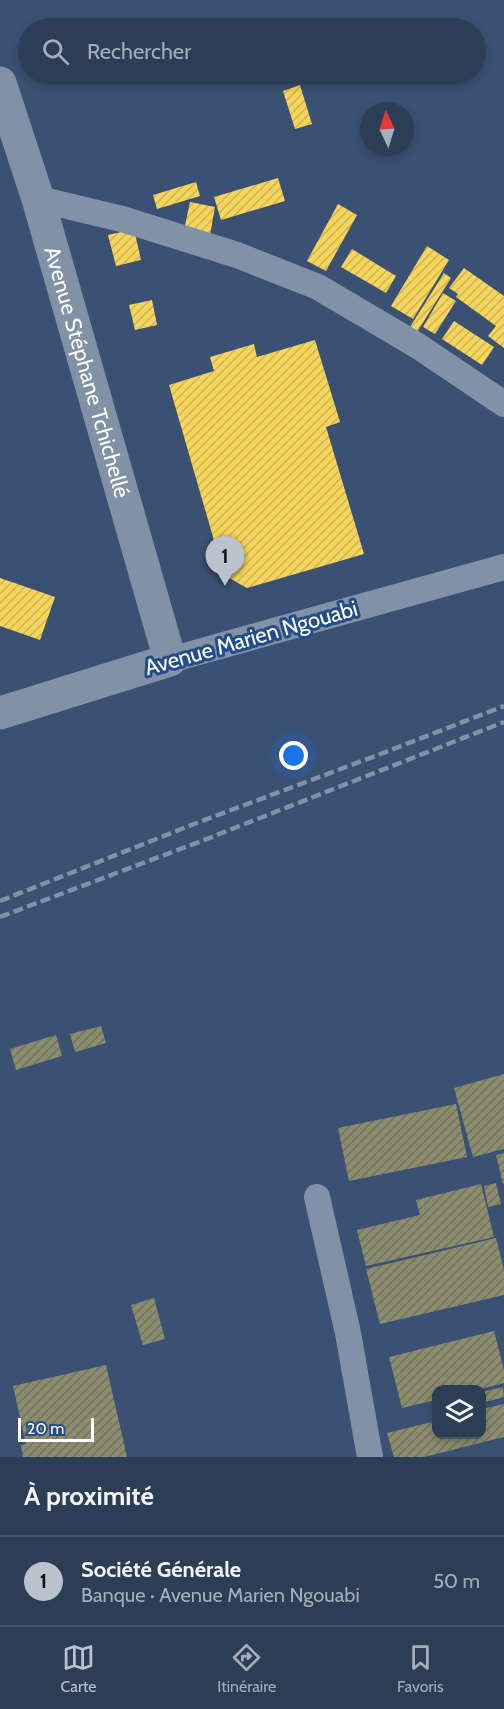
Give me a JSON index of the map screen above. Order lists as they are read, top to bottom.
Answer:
{
  "streets": {
    "highway": ["Avenue Stéphane Tchichellé", "Avenue Marien Ngouabi"]
  },
  "crossings": [
    ["Avenue Stéphane Tchichellé", "Avenue Marien Ngouabi"]
  ],
  "scale_bar": "20 m",
  "north": "top",
  "page": {
    "search": "Rechercher",
    "pins": "1",
    "scale": "20 m",
    "heading": "À proximité",
    "list": [
      {
        "mark": "1",
        "name": "Société Générale",
        "note": "Banque · Avenue Marien Ngouabi",
        "value": "50 m"
      }
    ],
    "nav": ["Carte", "Itinéraire", "Favoris"]
  }
}
